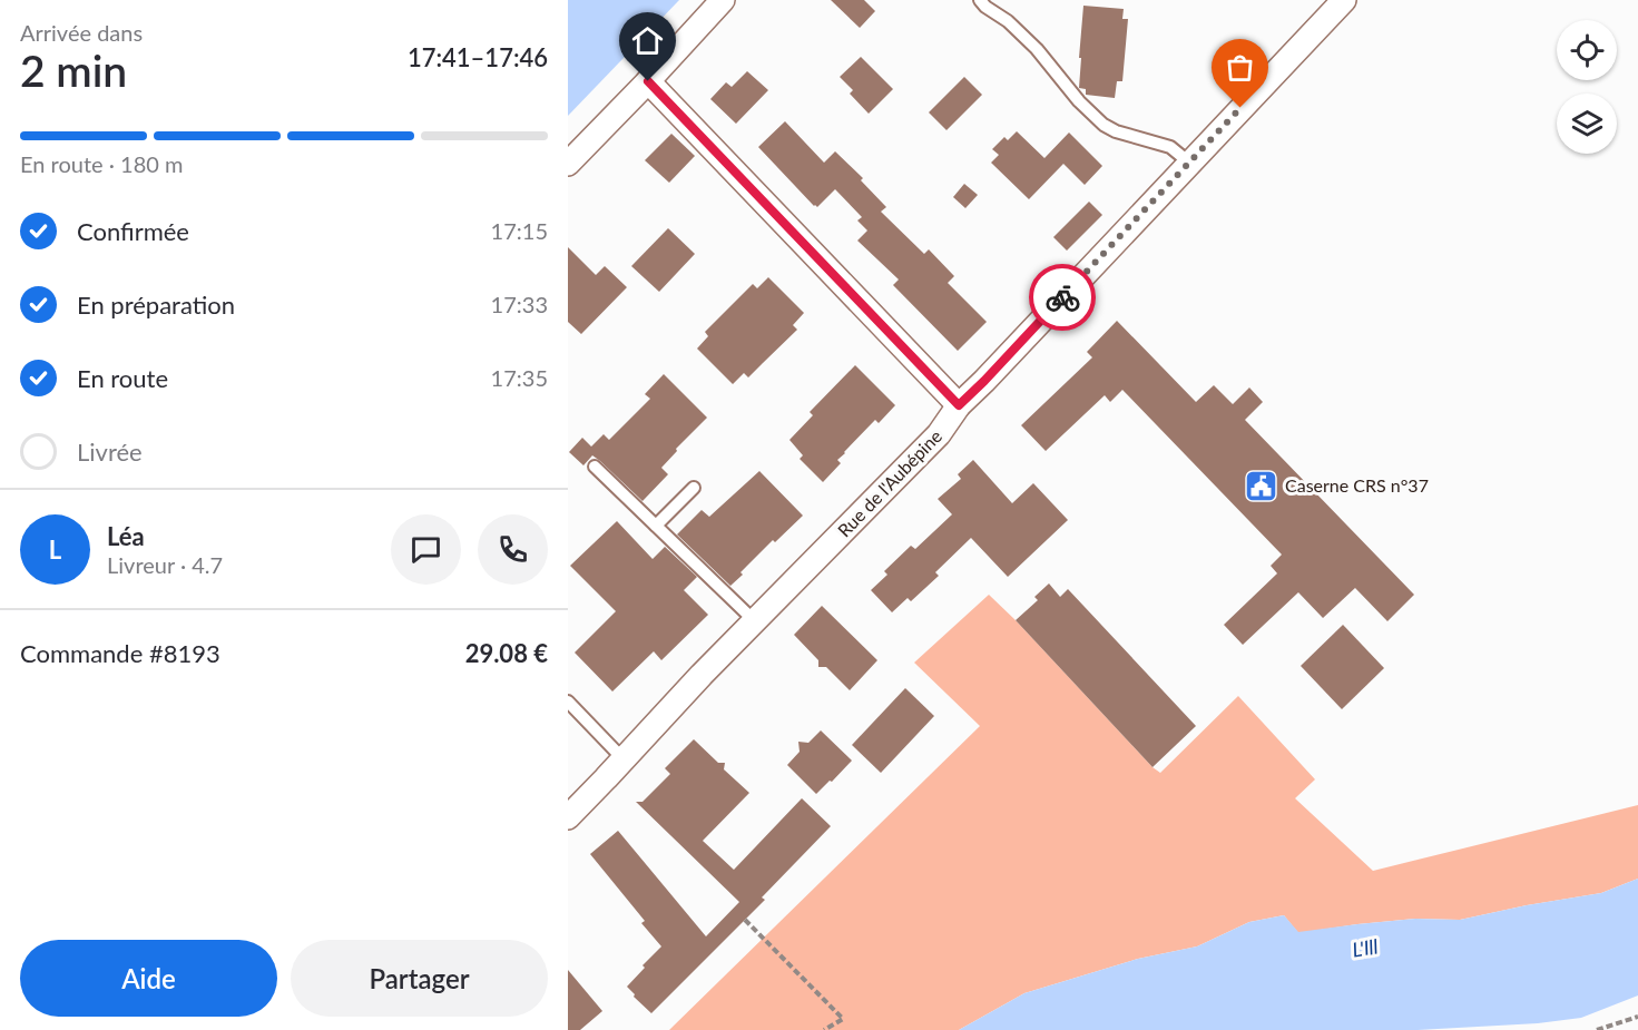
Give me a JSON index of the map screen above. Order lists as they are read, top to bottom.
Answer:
{
  "streets": {
    "street": ["Rue de l'Aubépine"]
  },
  "water": ["L'Ill"],
  "places": {
    "public building": ["Caserne CRS n°37"]
  },
  "page": {
    "heading": ["2 min", "Arrivée dans", "17:41–17:46"],
    "panel": [
      "Léa",
      "Livreur · 4.7",
      "Commande #8193",
      "29.08 €"
    ],
    "bar": "En route · 180 m",
    "list": [
      ["Confirmée", "17:15"],
      ["En préparation", "17:33"],
      ["En route", "17:35"],
      "Livrée"
    ],
    "round": "L",
    "buttons": ["Aide", "Partager"]
  }
}
